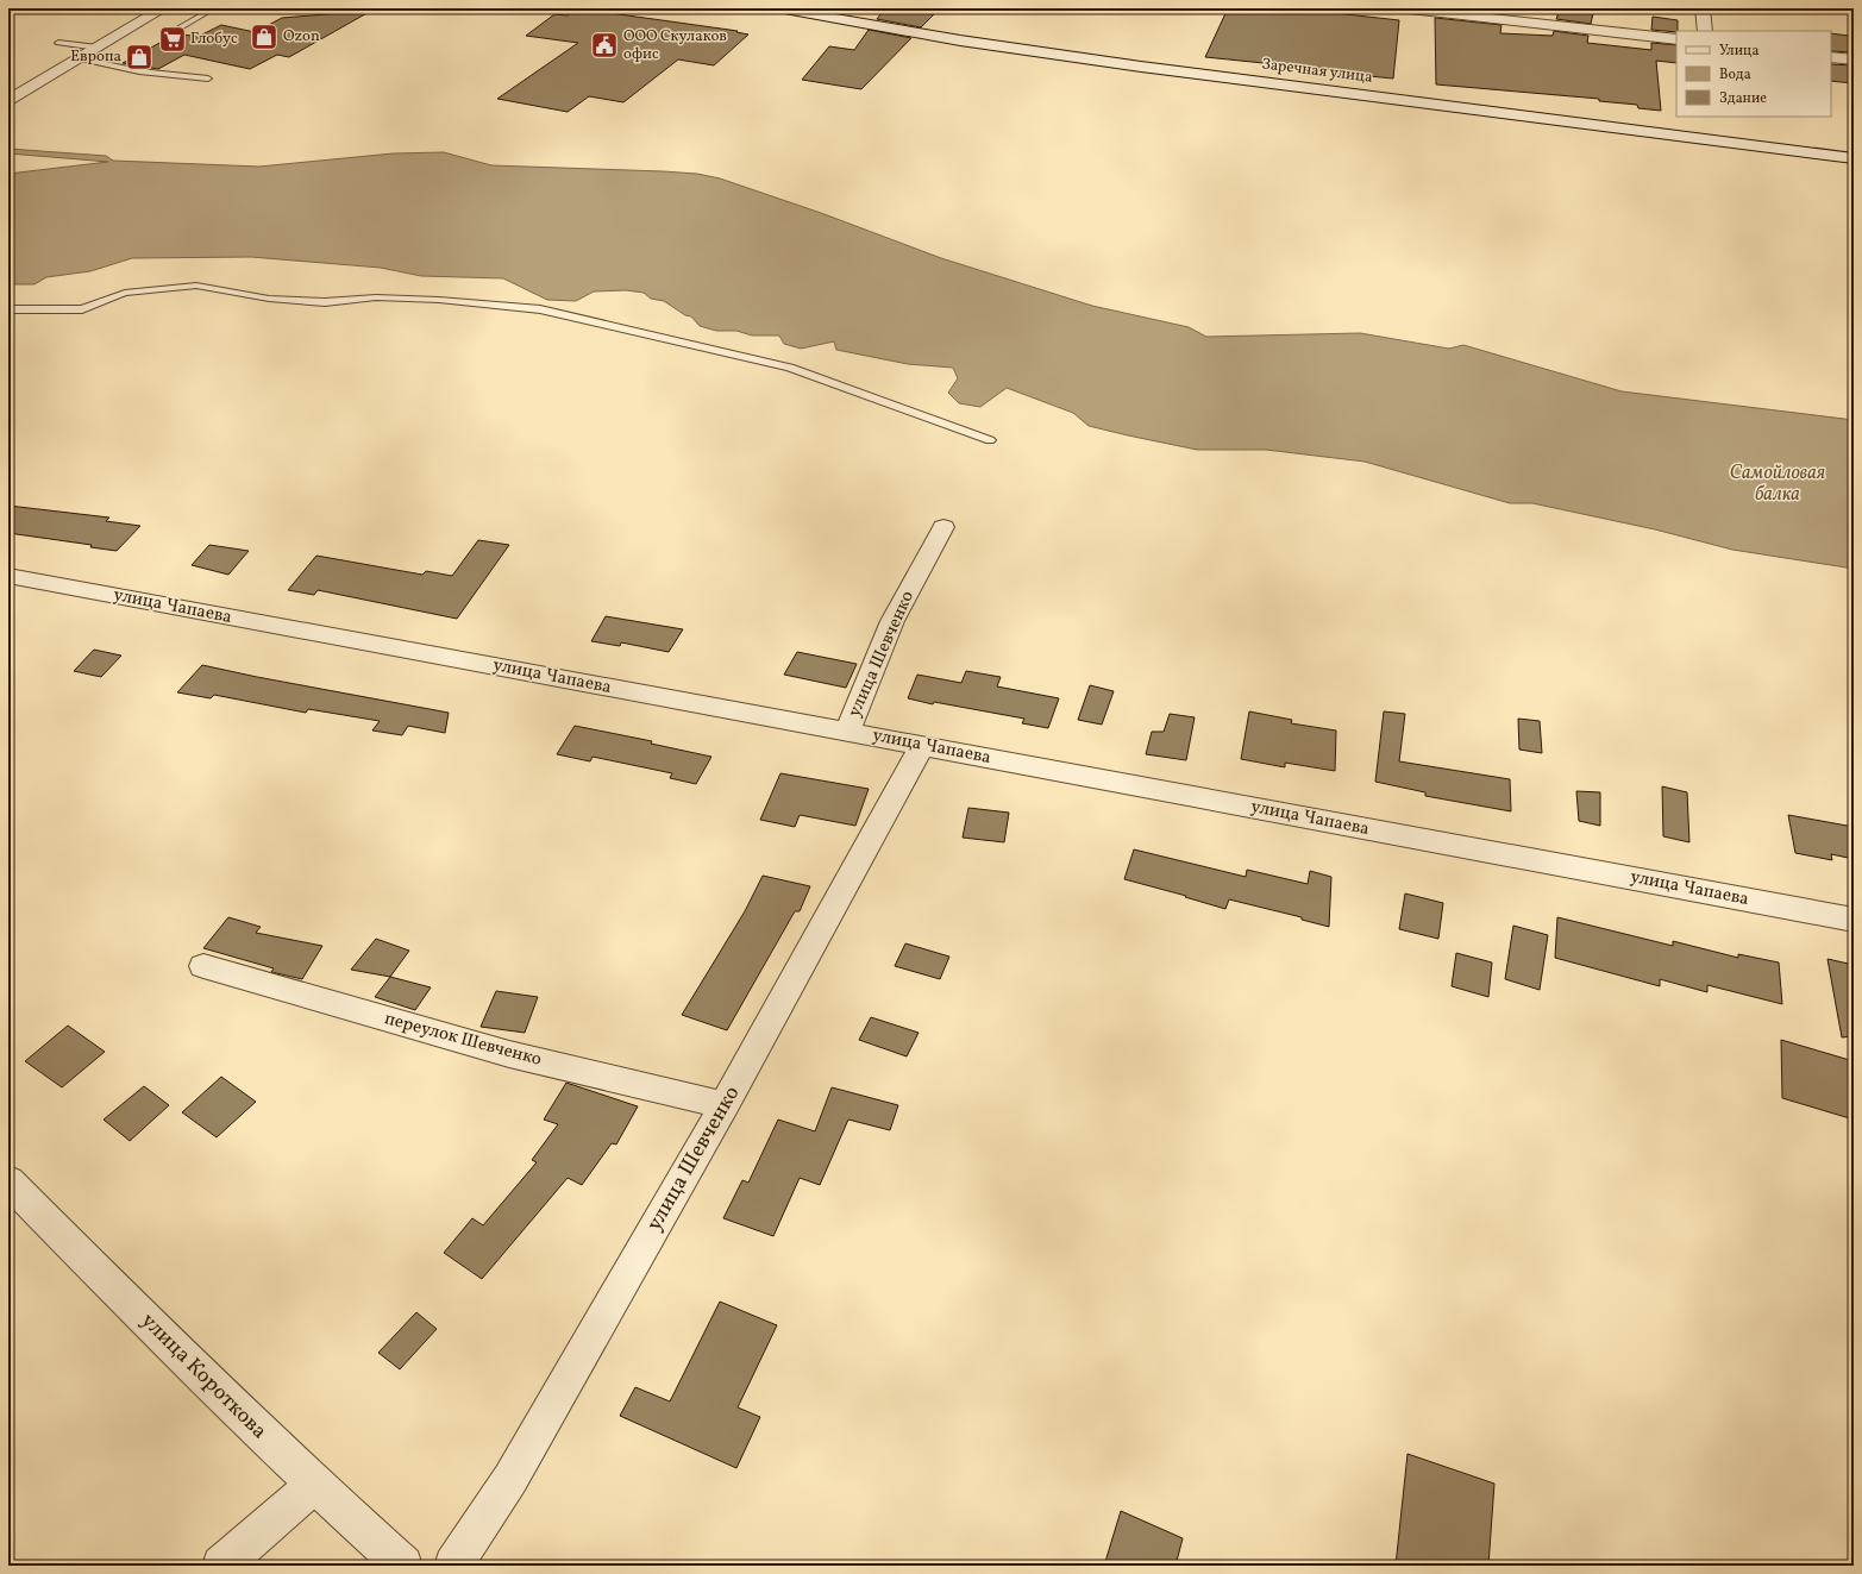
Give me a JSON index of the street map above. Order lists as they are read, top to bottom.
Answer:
{
  "streets": {
    "street": [
      "Заречная улица",
      "улица Чапаева",
      "улица Шевченко",
      "переулок Шевченко",
      "улица Короткова"
    ]
  },
  "crossings": [
    ["улица Чапаева", "улица Шевченко"],
    ["улица Шевченко", "переулок Шевченко"]
  ],
  "water": ["Самойловая балка"],
  "places": {
    "shop": ["Ozon", "Европа"],
    "supermarket": ["Глобус"],
    "public building": ["ООО Скулаков офис"]
  },
  "legend": ["Улица", "Вода", "Здание"]
}
